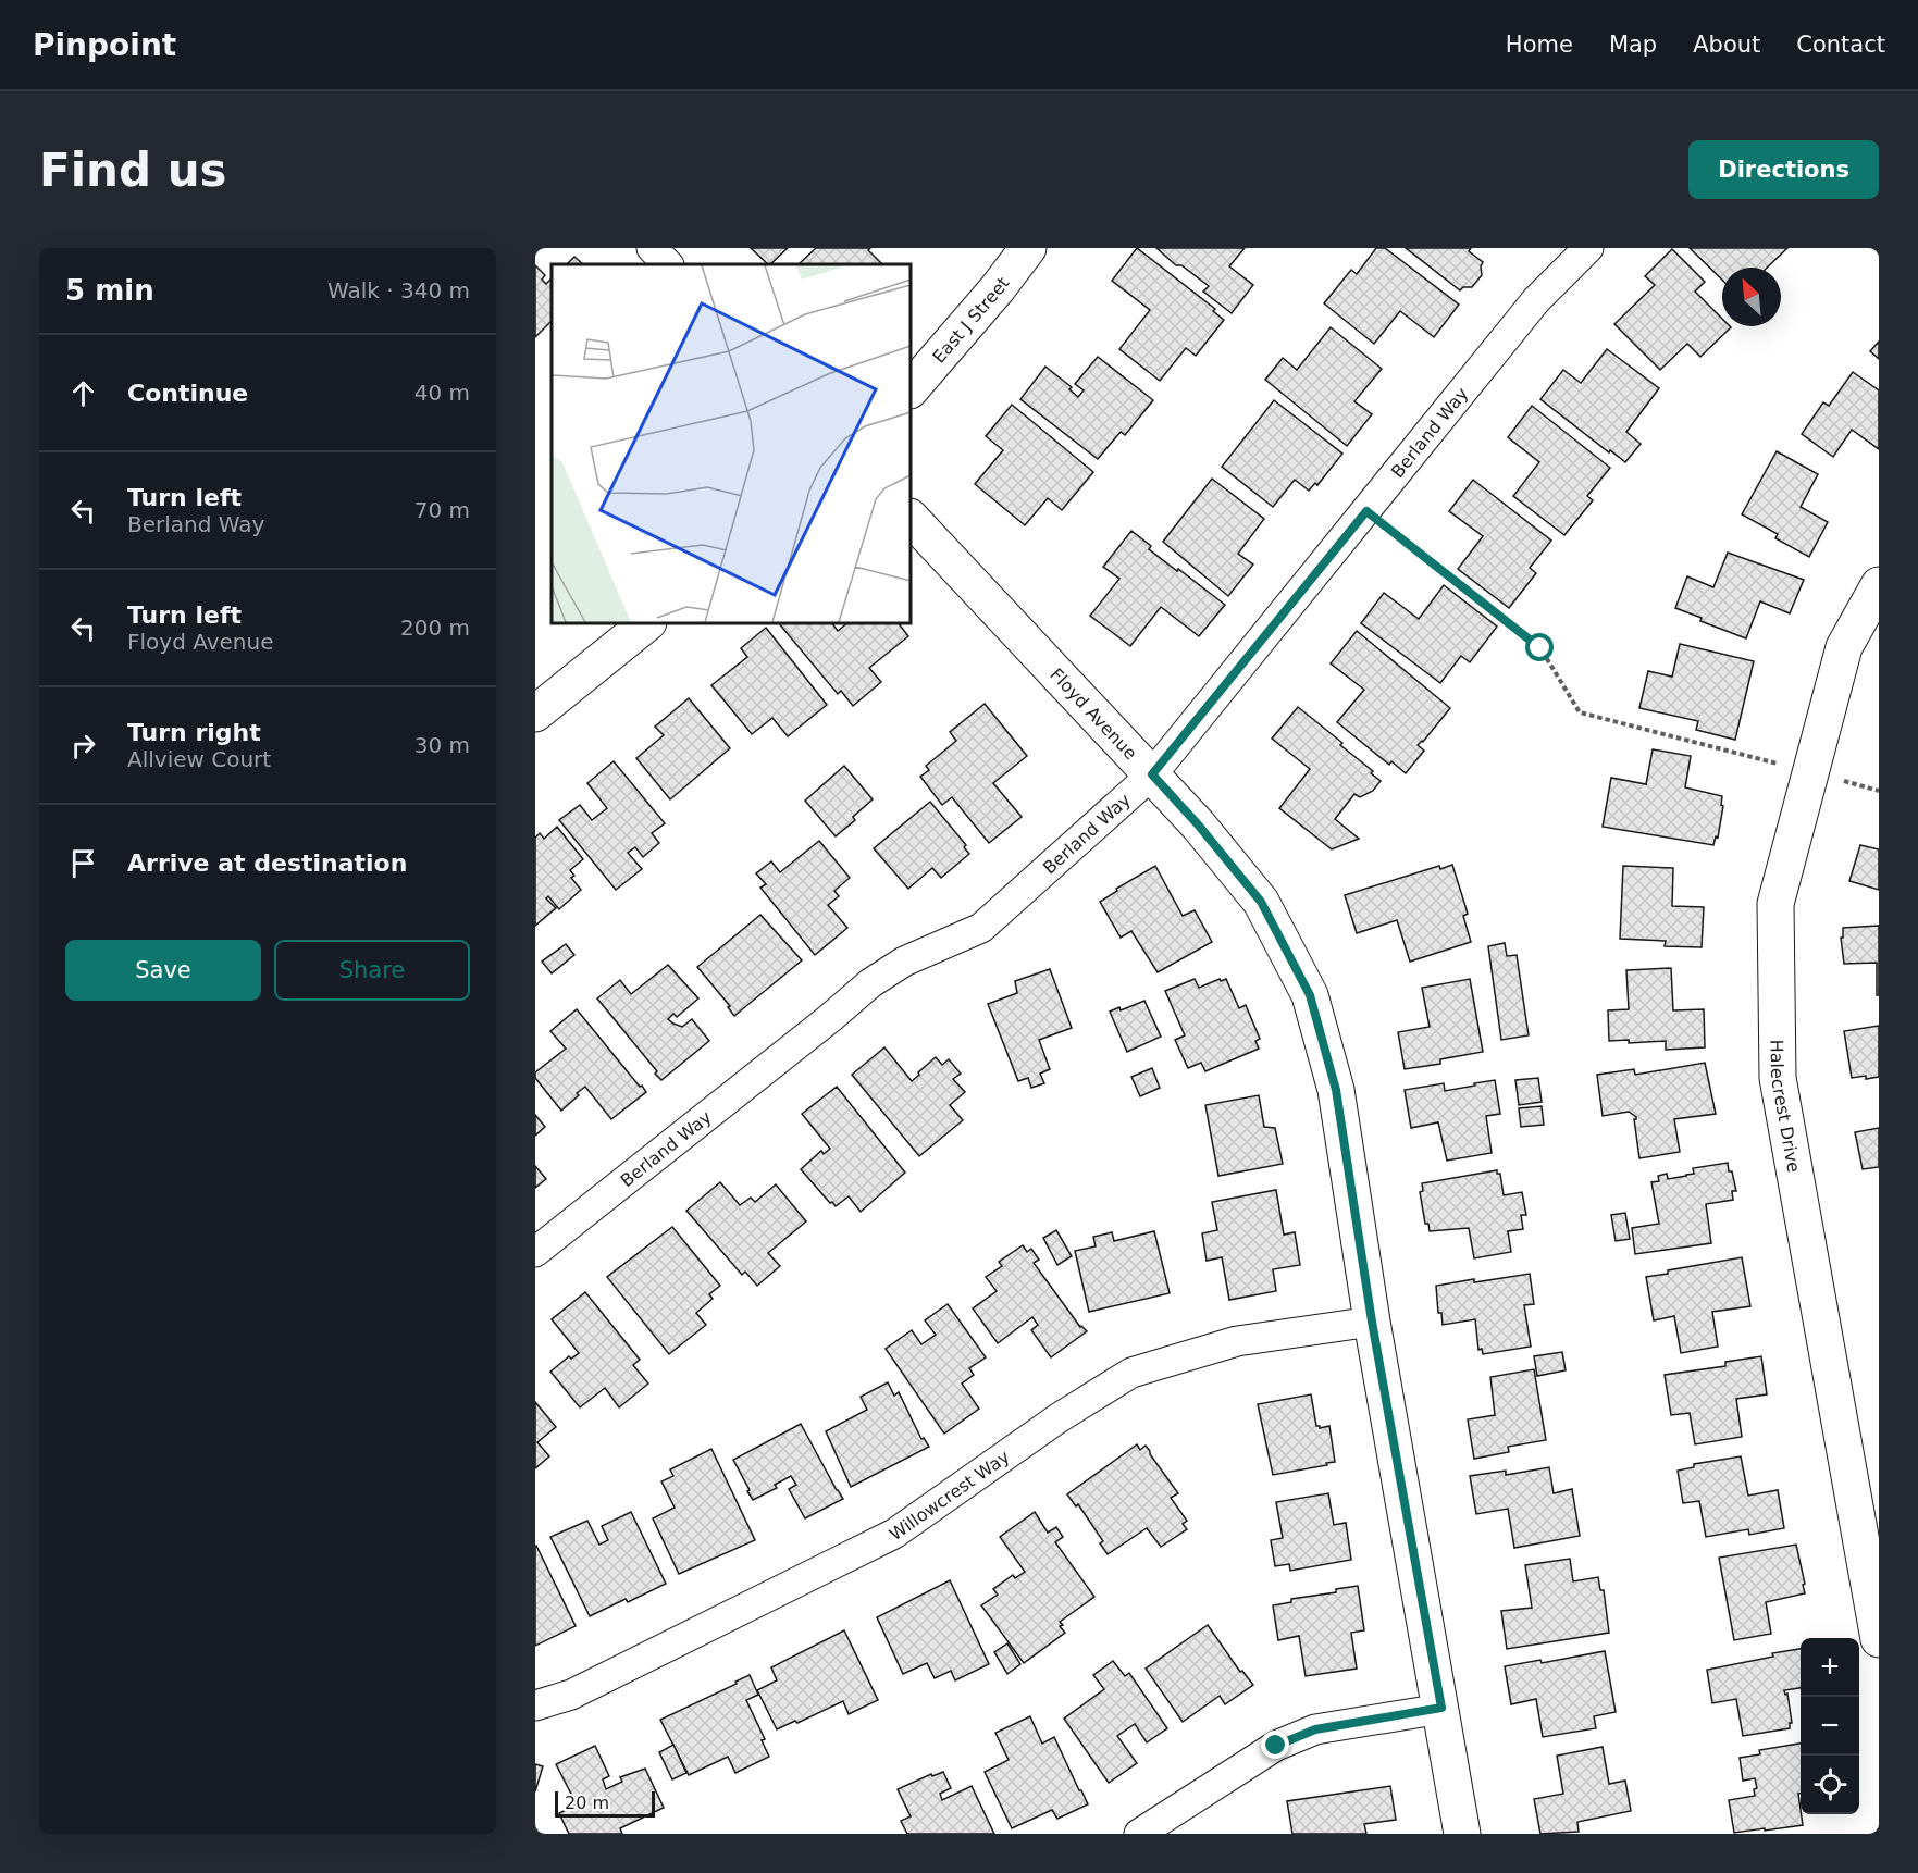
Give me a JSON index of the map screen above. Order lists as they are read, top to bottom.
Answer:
{
  "streets": {
    "street": [
      "East J Street",
      "Berland Way",
      "Floyd Avenue",
      "Halecrest Drive",
      "Willowcrest Way"
    ]
  },
  "crossings": [
    ["Berland Way", "Floyd Avenue"],
    ["Floyd Avenue", "Willowcrest Way"]
  ],
  "scale_bar": "20 m",
  "north": "top left",
  "page": {
    "header": "Pinpoint",
    "nav": [
      "Home",
      "Map",
      "About",
      "Contact"
    ],
    "buttons": [
      "Directions",
      ["Save", "Share"]
    ],
    "title": "Find us",
    "heading": ["5 min", "Walk · 340 m"],
    "list": [
      ["Continue", "40 m"],
      ["Turn left", "Berland Way", "70 m"],
      ["Turn left", "Floyd Avenue", "200 m"],
      ["Turn right", "Allview Court", "30 m"],
      "Arrive at destination"
    ],
    "map_buttons": ["+", "−"],
    "scale": "20 m"
  }
}
